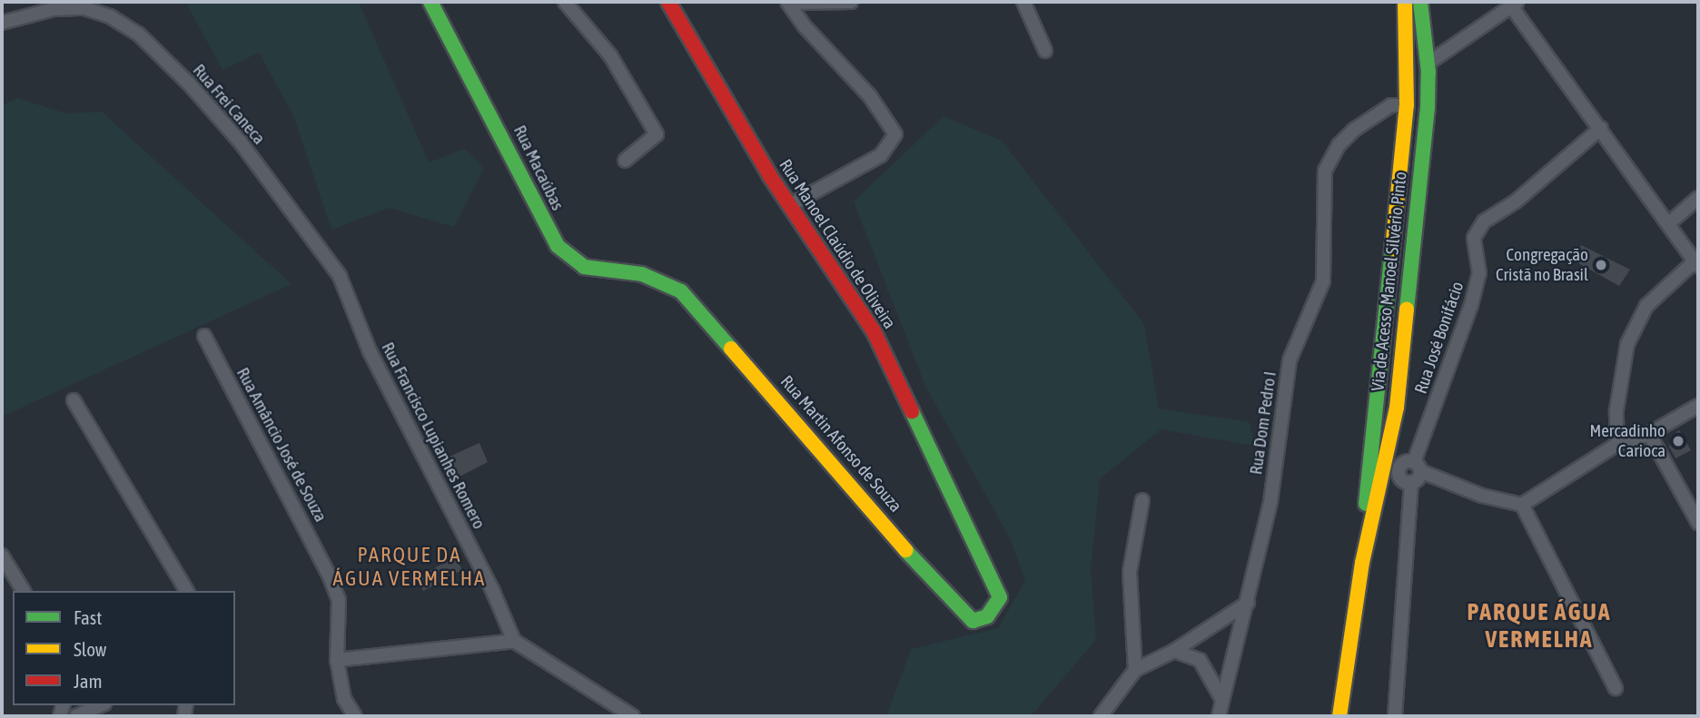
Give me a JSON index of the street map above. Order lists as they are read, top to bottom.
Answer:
{
  "streets": {
    "street": [
      "Rua Frei Caneca",
      "Rua Macaúbas",
      "Rua Manoel Claúdio de Oliveira",
      "Via de Acesso Manoel Silvério Pinto",
      "Rua José Bonifácio",
      "Rua Dom Pedro I",
      "Rua Francisco Lupianhes Romero",
      "Rua Martin Afonso de Souza",
      "Rua Amâncio José de Souza"
    ]
  },
  "crossings": [
    ["Rua Frei Caneca", "Rua Francisco Lupianhes Romero"],
    ["Rua Macaúbas", "Rua Martin Afonso de Souza"],
    ["Rua Manoel Claúdio de Oliveira", "Rua Martin Afonso de Souza"],
    ["Via de Acesso Manoel Silvério Pinto", "Rua Dom Pedro I"]
  ],
  "districts": ["PARQUE DA ÁGUA VERMELHA", "PARQUE ÁGUA VERMELHA"],
  "places": ["Congregação Cristã no Brasil", "Mercadinho Carioca"],
  "legend": ["Fast", "Slow", "Jam"]
}
